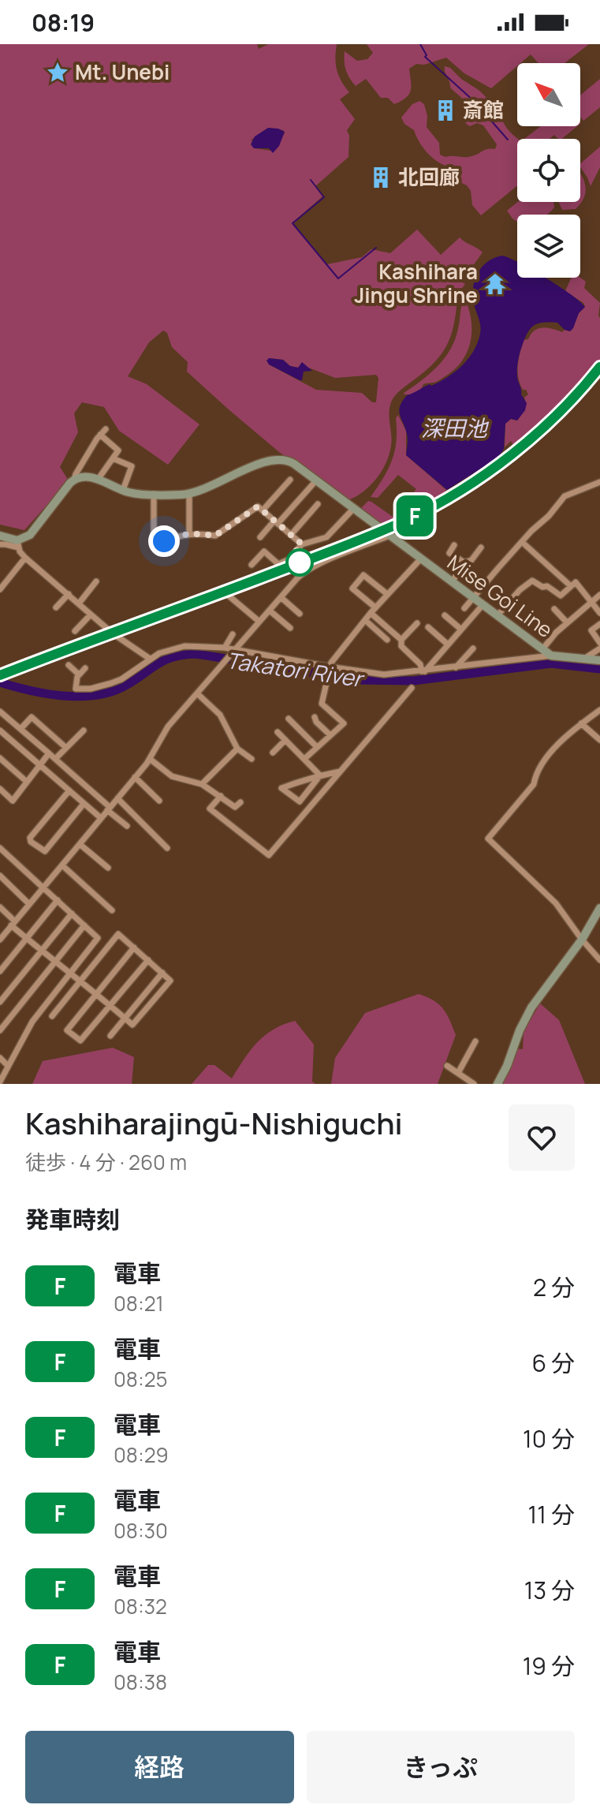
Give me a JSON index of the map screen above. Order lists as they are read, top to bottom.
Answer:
{
  "streets": {
    "main road": ["Mise Goi Line"]
  },
  "water": ["深田池", "Takatori River"],
  "places": {
    "place": ["Mt. Unebi"],
    "building": ["斎館", "北回廊"],
    "temple": ["Kashihara Jingu Shrine"]
  },
  "north": "top left",
  "page": {
    "status": "08:19",
    "on_map": "F",
    "heading": [
      ["Kashiharajingū-Nishiguchi", "徒歩 · 4 分 · 260 m"],
      "発車時刻"
    ],
    "list": [
      {
        "mark": "F",
        "name": "電車",
        "note": "08:21",
        "value": "2 分"
      },
      {
        "mark": "F",
        "name": "電車",
        "note": "08:25",
        "value": "6 分"
      },
      {
        "mark": "F",
        "name": "電車",
        "note": "08:29",
        "value": "10 分"
      },
      {
        "mark": "F",
        "name": "電車",
        "note": "08:30",
        "value": "11 分"
      },
      {
        "mark": "F",
        "name": "電車",
        "note": "08:32",
        "value": "13 分"
      },
      {
        "mark": "F",
        "name": "電車",
        "note": "08:38",
        "value": "19 分"
      }
    ],
    "buttons": ["経路", "きっぷ"]
  }
}
